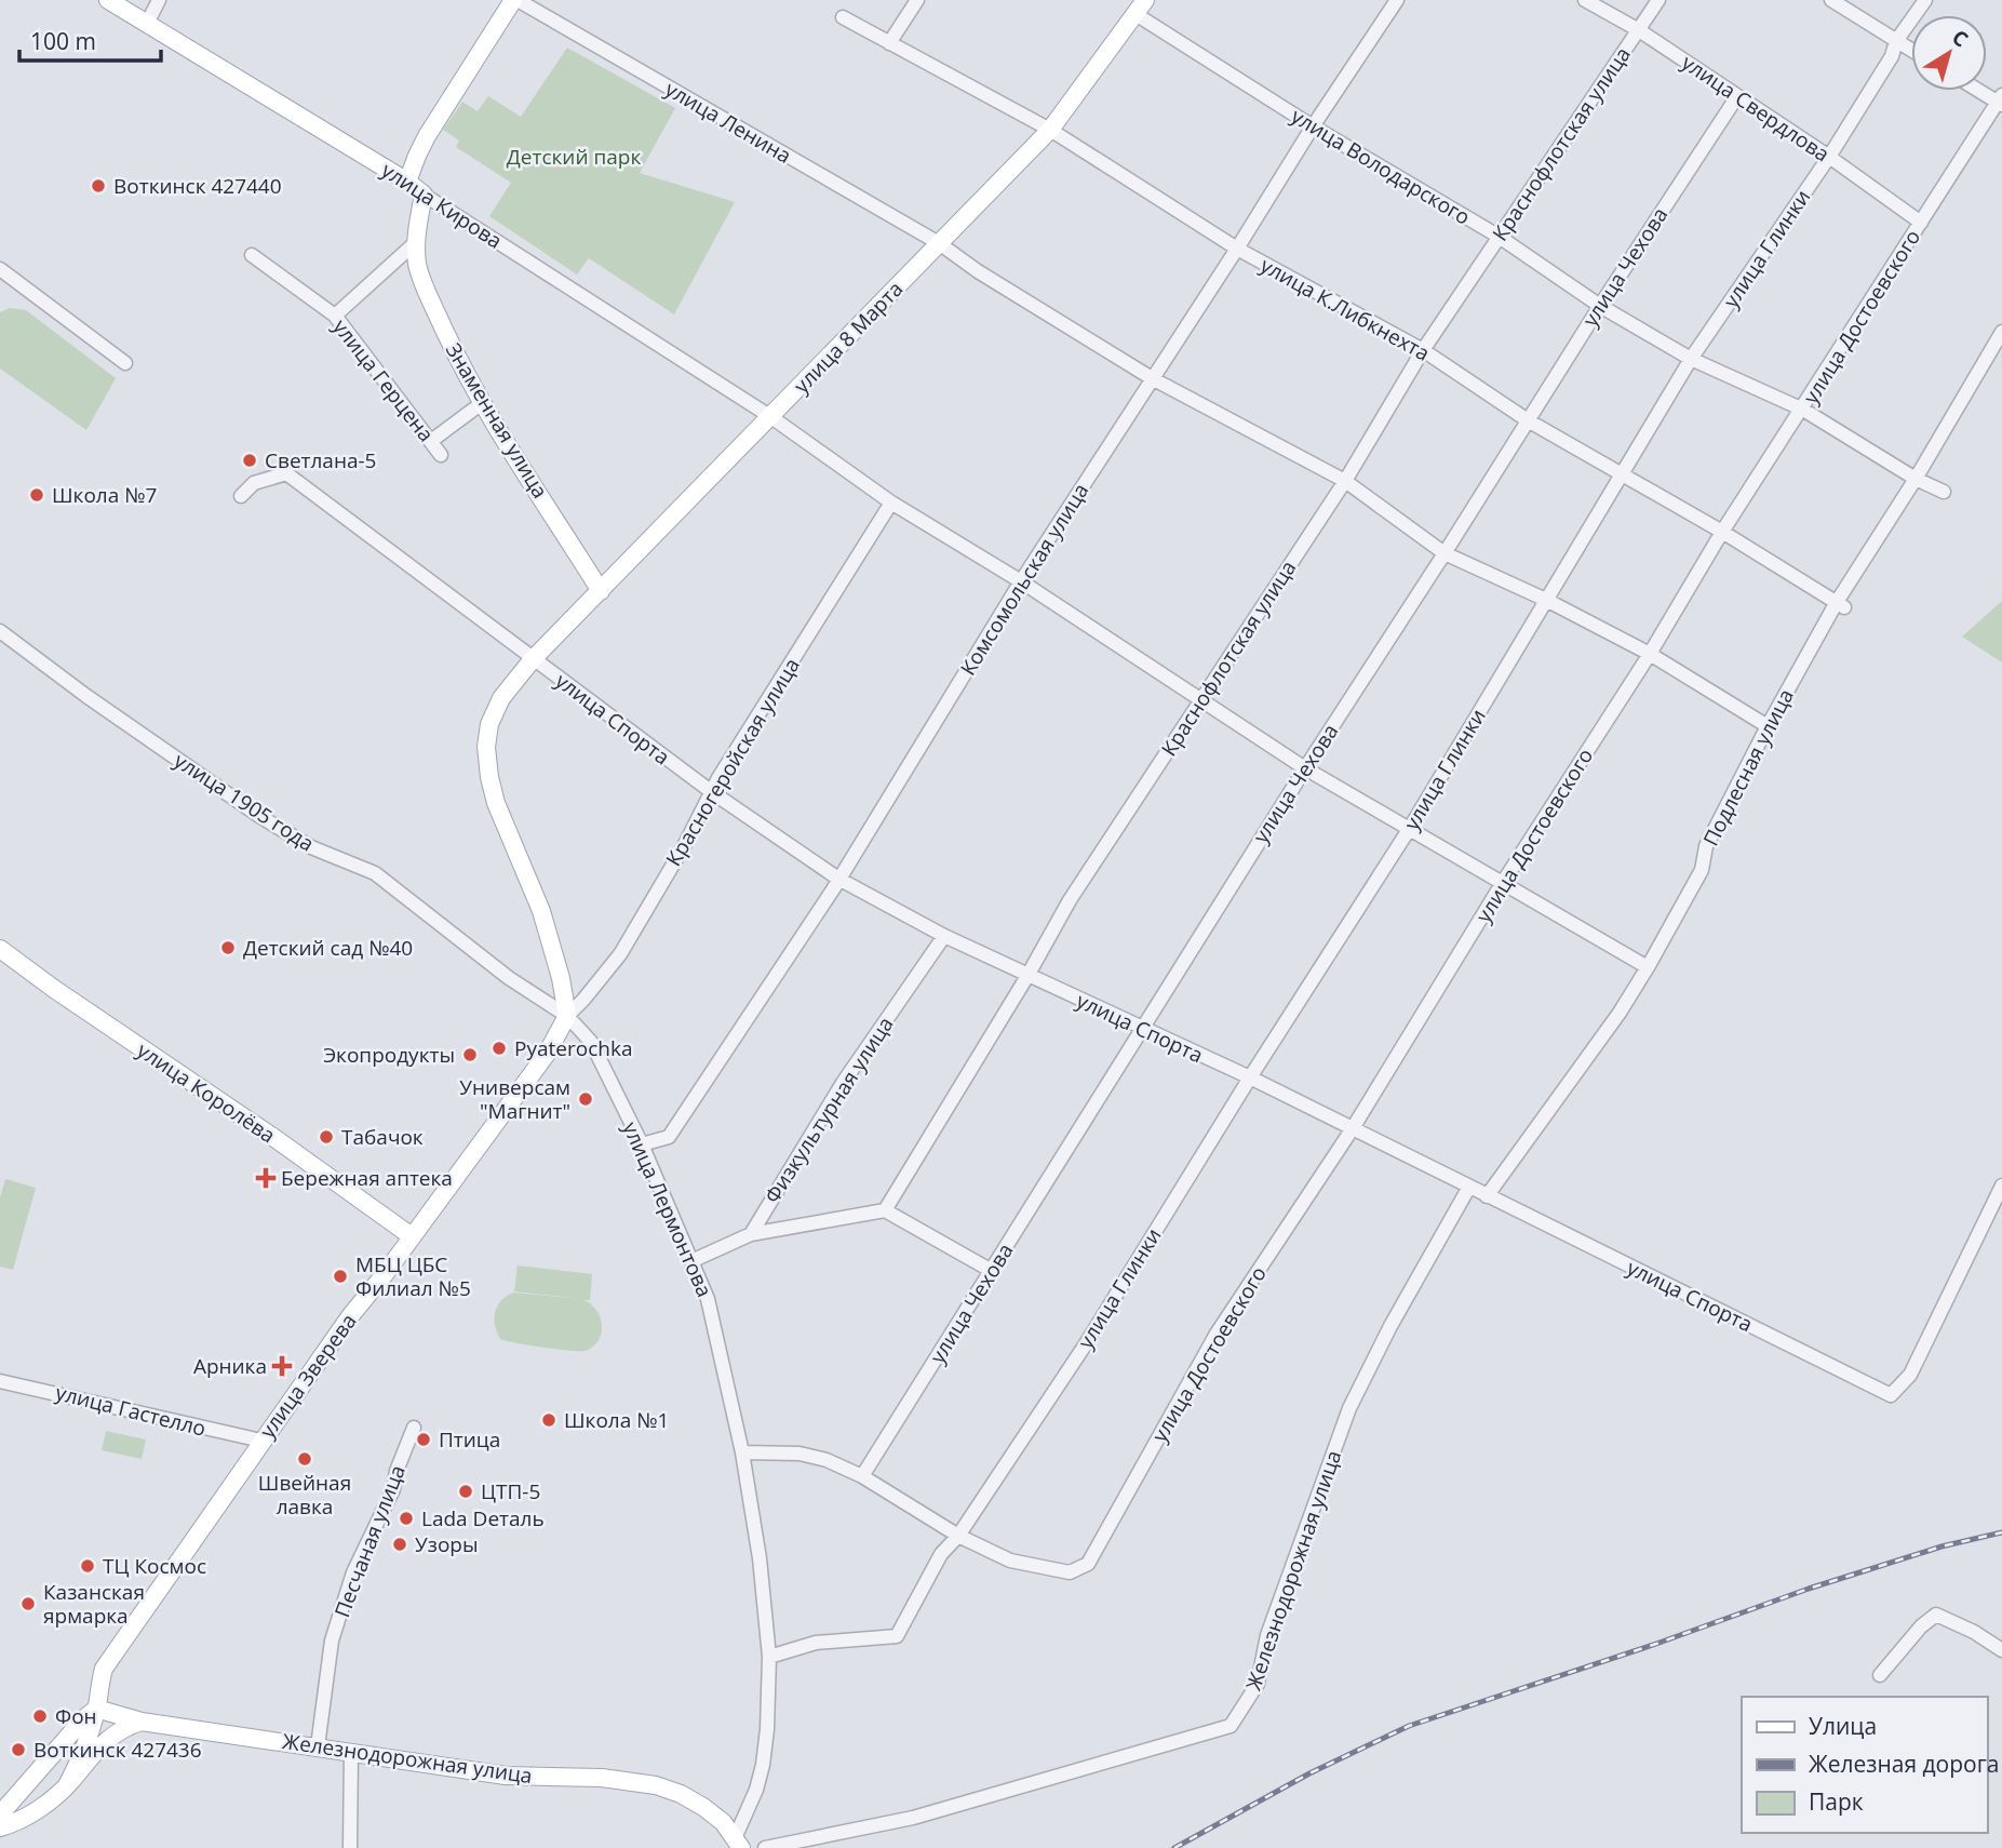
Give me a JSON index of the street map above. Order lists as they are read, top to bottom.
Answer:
{
  "streets": {
    "main road": [
      "улица Кирова",
      "улица 8 Марта",
      "Знаменная улица",
      "улица Королёва",
      "улица Зверева",
      "Железнодорожная улица"
    ],
    "street": [
      "улица Свердлова",
      "улица Ленина",
      "Краснофлотская улица",
      "улица Володарского",
      "улица Глинки",
      "улица Чехова",
      "улица К.Либкнехта",
      "улица Достоевского",
      "улица Герцена",
      "Комсомольская улица",
      "улица Спорта",
      "Красногеройская улица",
      "Подлесная улица",
      "улица 1905 года",
      "Физкультурная улица",
      "улица Лермонтова",
      "улица Гастелло",
      "Песчаная улица"
    ]
  },
  "crossings": [
    ["улица Свердлова", "Краснофлотская улица"],
    ["улица Свердлова", "улица Глинки"],
    ["улица Свердлова", "улица Чехова"],
    ["улица Свердлова", "улица Достоевского"],
    ["улица Ленина", "Краснофлотская улица"],
    ["улица Ленина", "улица Глинки"],
    ["улица Ленина", "улица Чехова"],
    ["улица Ленина", "улица Достоевского"],
    ["улица Ленина", "улица 8 Марта"],
    ["улица Ленина", "Комсомольская улица"],
    ["улица Ленина", "Подлесная улица"],
    ["Краснофлотская улица", "улица Володарского"],
    ["Краснофлотская улица", "улица Кирова"],
    ["Краснофлотская улица", "улица К.Либкнехта"],
    ["Краснофлотская улица", "улица Спорта"],
    ["улица Володарского", "улица Глинки"],
    ["улица Володарского", "улица Чехова"],
    ["улица Володарского", "улица Достоевского"],
    ["улица Володарского", "улица 8 Марта"],
    ["улица Володарского", "Комсомольская улица"],
    ["улица Володарского", "Подлесная улица"],
    ["улица Кирова", "улица Глинки"],
    ["улица Кирова", "улица Чехова"],
    ["улица Кирова", "улица Достоевского"],
    ["улица Кирова", "улица 8 Марта"],
    ["улица Кирова", "Знаменная улица"],
    ["улица Кирова", "Комсомольская улица"],
    ["улица Кирова", "Красногеройская улица"],
    ["улица Кирова", "Подлесная улица"],
    ["улица Глинки", "улица К.Либкнехта"],
    ["улица Глинки", "улица Достоевского"],
    ["улица Глинки", "улица Спорта"],
    ["улица Глинки", "улица Лермонтова"],
    ["улица Чехова", "улица К.Либкнехта"],
    ["улица Чехова", "улица Спорта"],
    ["улица К.Либкнехта", "улица Достоевского"],
    ["улица К.Либкнехта", "улица 8 Марта"],
    ["улица К.Либкнехта", "Комсомольская улица"],
    ["улица К.Либкнехта", "Подлесная улица"],
    ["улица Достоевского", "улица Спорта"],
    ["улица 8 Марта", "Знаменная улица"],
    ["улица 8 Марта", "улица Спорта"],
    ["Комсомольская улица", "улица Спорта"],
    ["Комсомольская улица", "улица Лермонтова"],
    ["улица Спорта", "Красногеройская улица"],
    ["улица Спорта", "Подлесная улица"],
    ["улица Спорта", "Физкультурная улица"],
    ["улица Спорта", "Железнодорожная улица"],
    ["Красногеройская улица", "улица 1905 года"],
    ["Красногеройская улица", "улица Лермонтова"],
    ["Красногеройская улица", "улица Зверева"],
    ["улица 1905 года", "улица Лермонтова"],
    ["улица 1905 года", "улица Зверева"],
    ["улица Королёва", "улица Зверева"],
    ["улица Лермонтова", "улица Зверева"],
    ["улица Лермонтова", "Железнодорожная улица"],
    ["улица Зверева", "улица Гастелло"],
    ["улица Зверева", "Железнодорожная улица"],
    ["Песчаная улица", "Железнодорожная улица"]
  ],
  "parks": ["Детский парк"],
  "places": {
    "other": [
      "Воткинск 427440",
      "Светлана-5",
      "Школа №7",
      "Детский сад №40",
      "Pyaterochka",
      "Экопродукты",
      "Универсам \"Магнит\"",
      "Табачок",
      "МБЦ ЦБС Филиал №5",
      "Школа №1",
      "Птица",
      "Швейная лавка",
      "ЦТП-5",
      "Lada Dеталь",
      "Узоры",
      "ТЦ Космос",
      "Казанская ярмарка",
      "Фон",
      "Воткинск 427436"
    ],
    "health": ["Бережная аптека", "Арника"]
  },
  "legend": ["Улица", "Железная дорога", "Парк"],
  "scale_bar": "100 m",
  "north": "top right"
}
